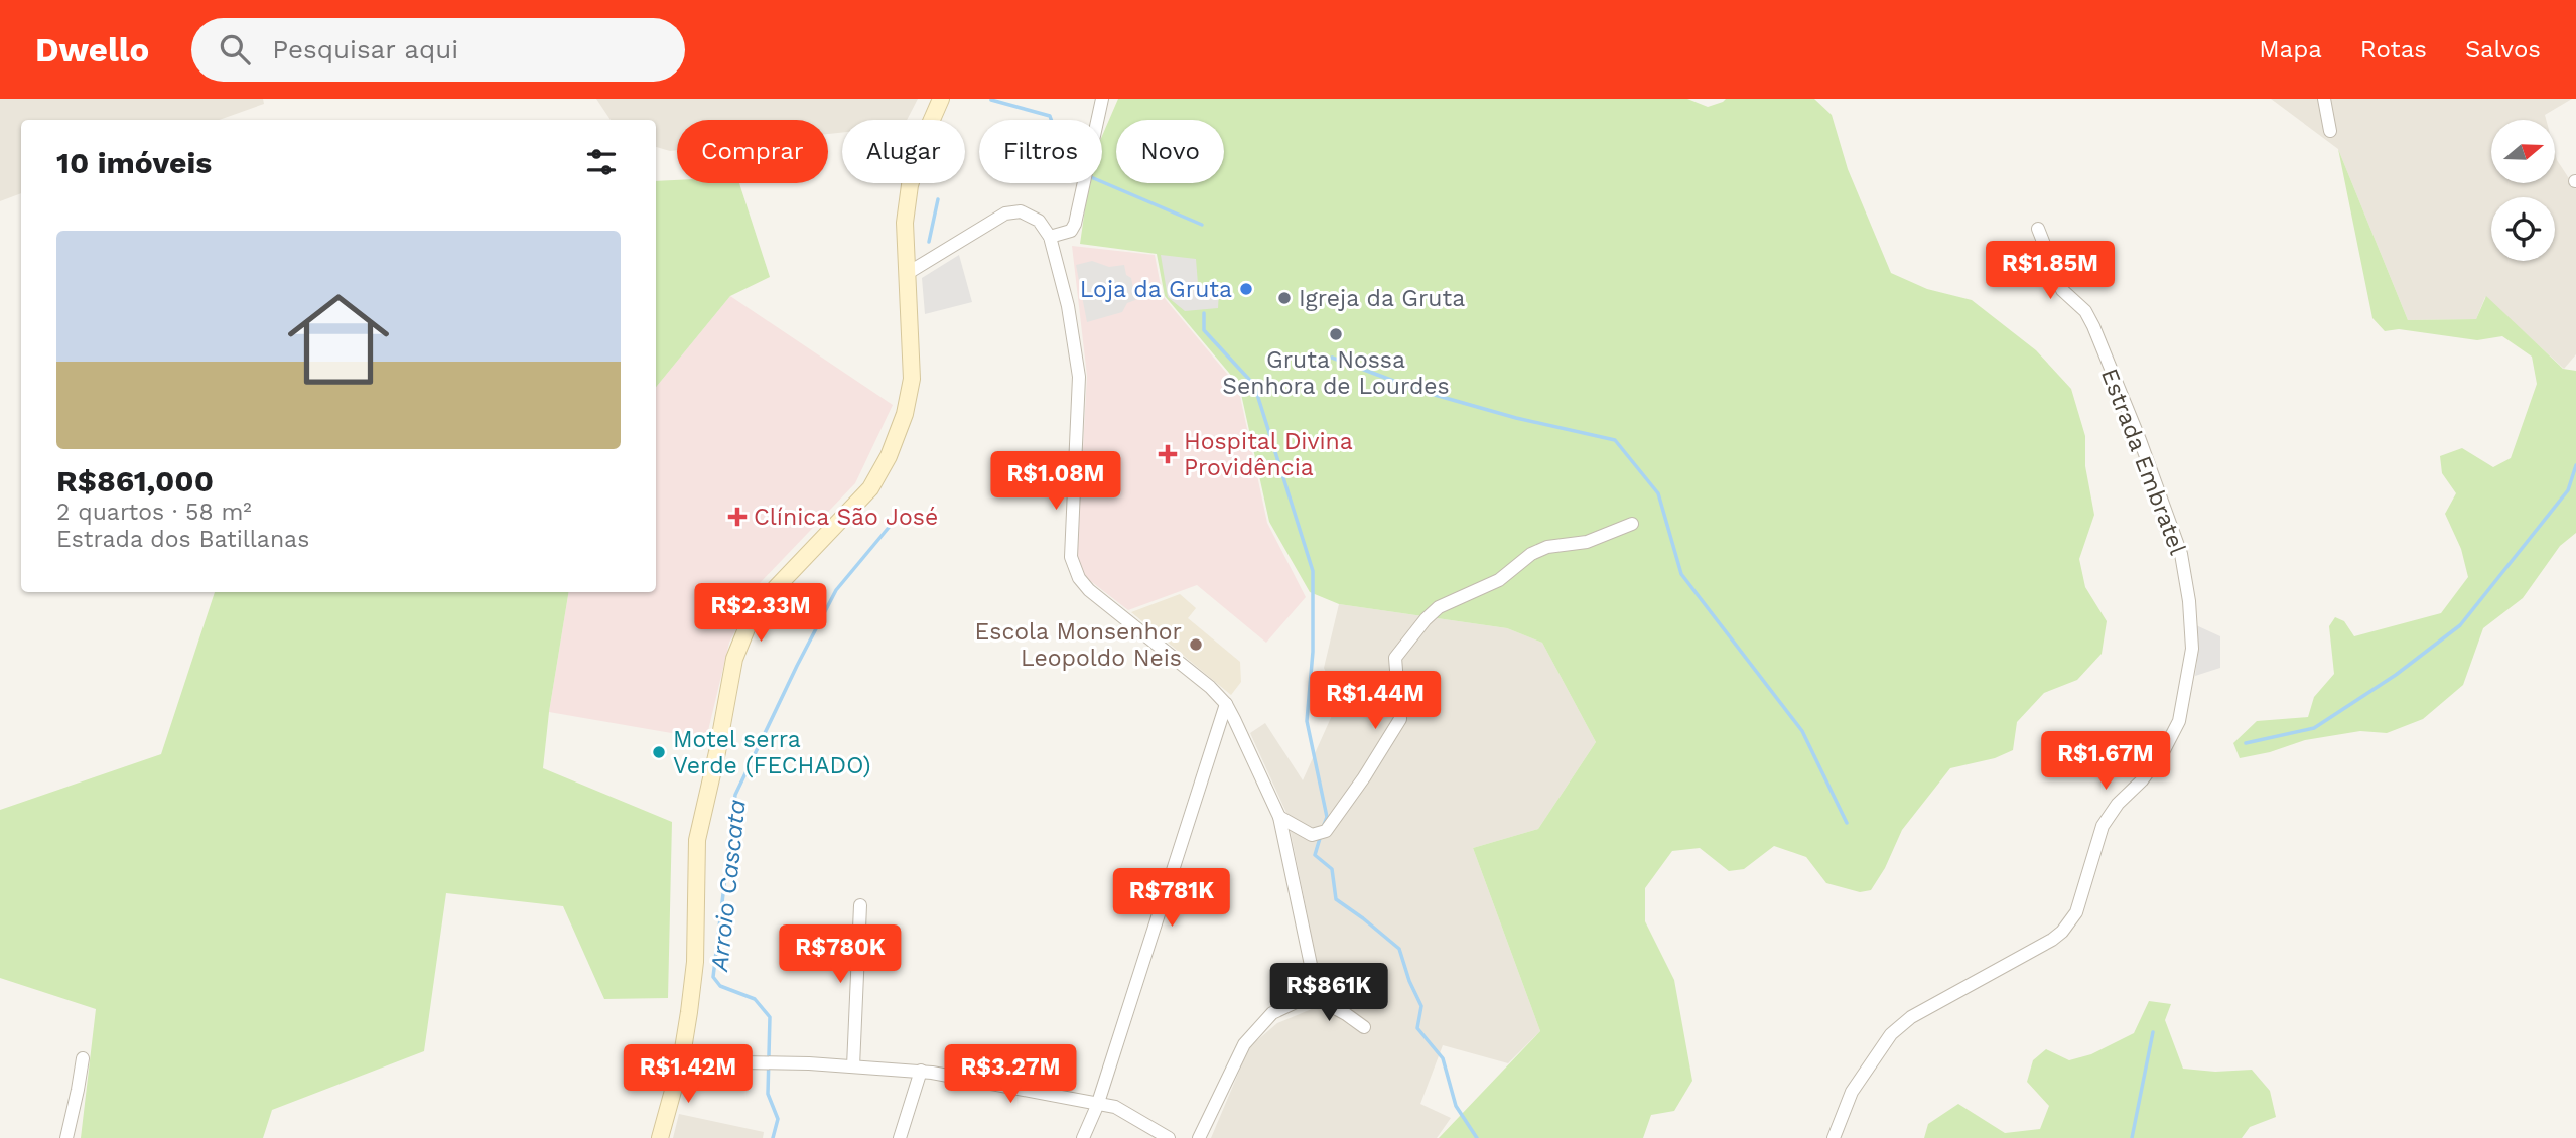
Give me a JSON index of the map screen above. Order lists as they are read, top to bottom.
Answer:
{
  "streets": {
    "street": ["Estrada Embratel"]
  },
  "water": ["Arroio Cascata"],
  "places": {
    "other": [
      "Loja da Gruta",
      "Igreja da Gruta",
      "Gruta Nossa Senhora de Lourdes",
      "Escola Monsenhor Leopoldo Neis",
      "Motel serra Verde (FECHADO)"
    ],
    "health": ["Hospital Divina Providência", "Clínica São José"]
  },
  "north": "right",
  "page": {
    "header": "Dwello",
    "search": "Pesquisar aqui",
    "nav": ["Mapa", "Rotas", "Salvos"],
    "chip": [
      "Comprar",
      "Alugar",
      "Filtros",
      "Novo"
    ],
    "heading": "10 imóveis",
    "list": [
      {
        "name": "R$861,000",
        "note": "2 quartos · 58 m² · Estrada dos Batillanas"
      }
    ],
    "price": [
      "R$1.85M",
      "R$1.08M",
      "R$2.33M",
      "R$1.44M",
      "R$1.67M",
      "R$781K",
      "R$780K",
      "R$861K",
      "R$1.42M",
      "R$3.27M"
    ]
  }
}
